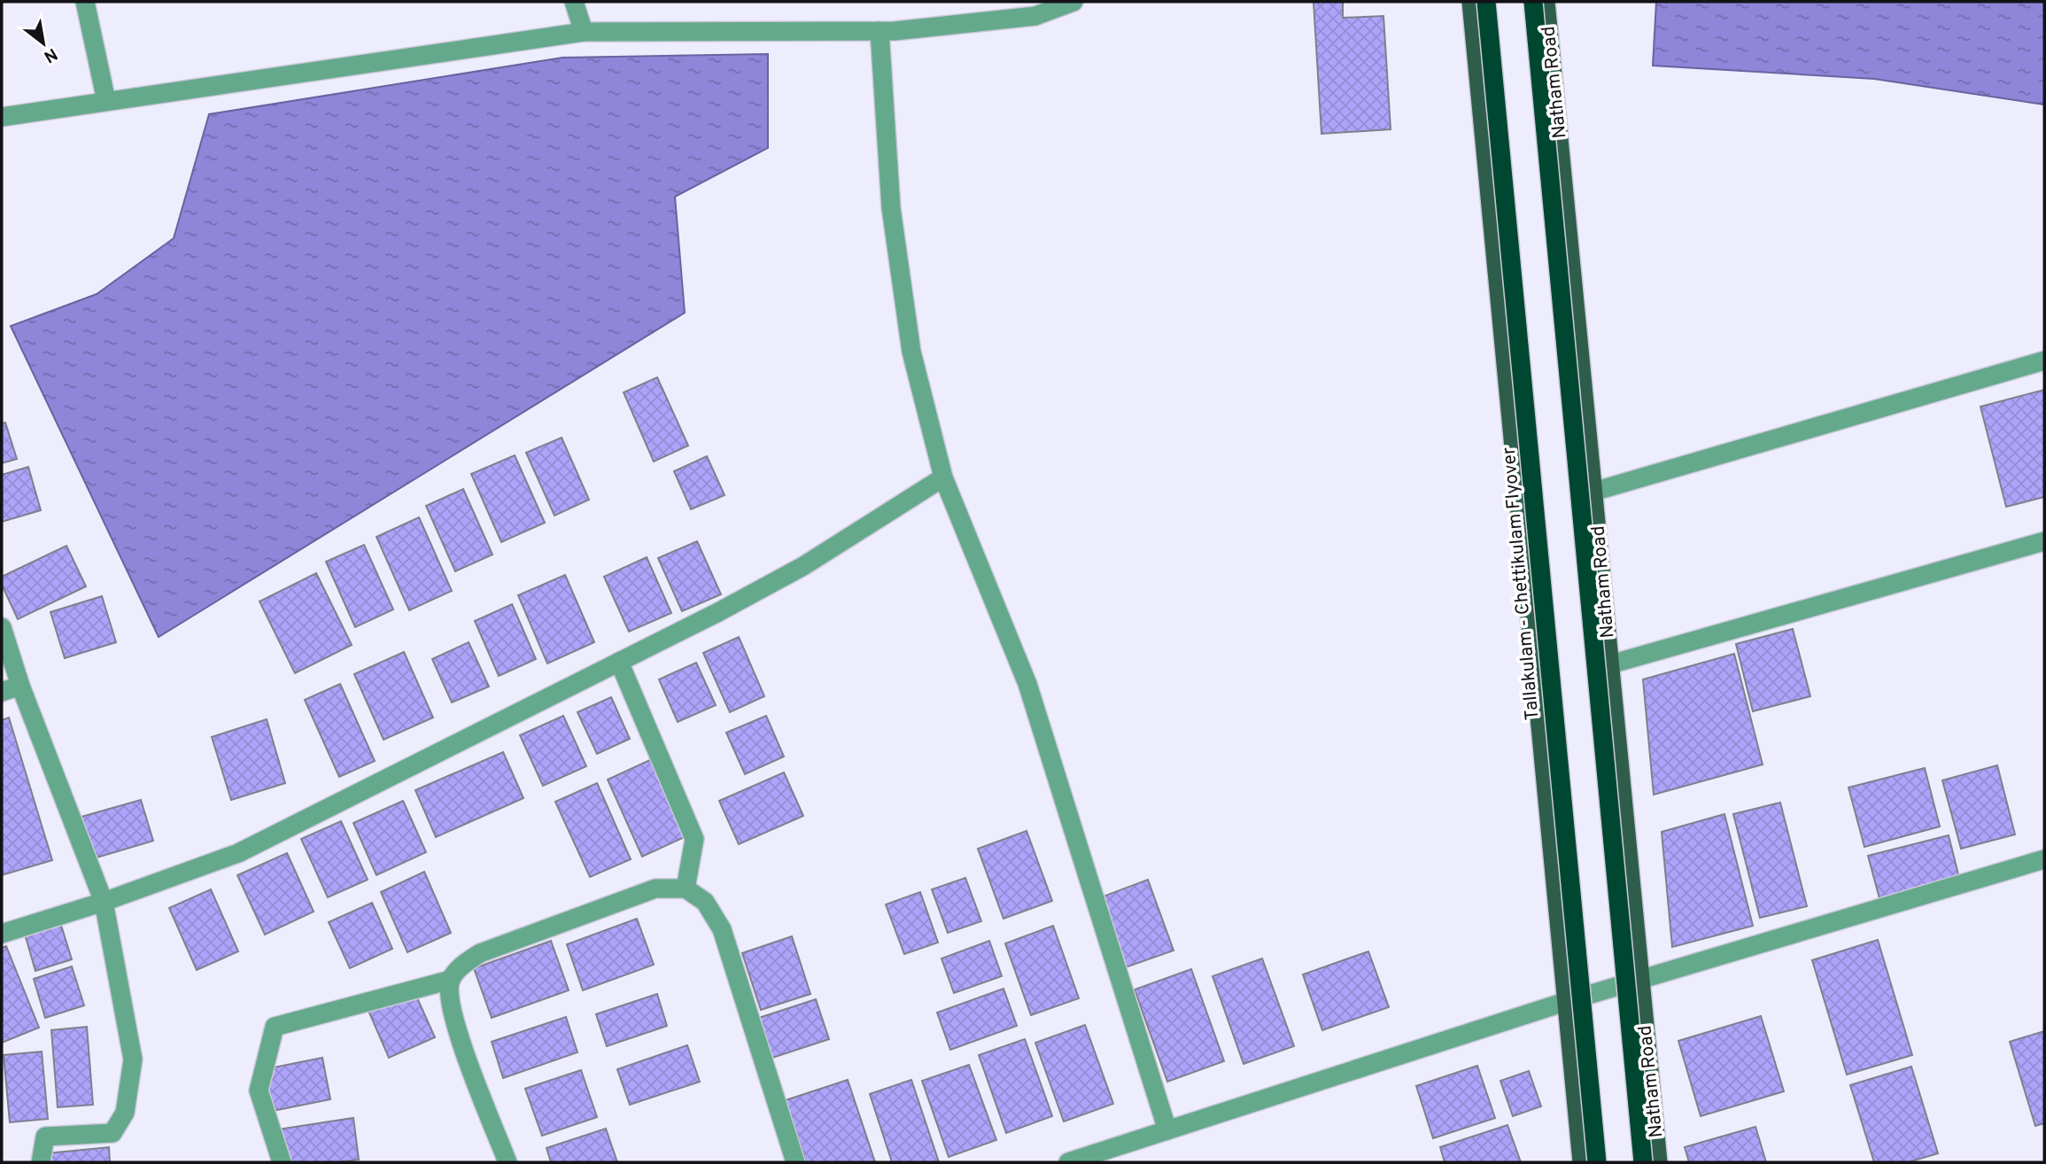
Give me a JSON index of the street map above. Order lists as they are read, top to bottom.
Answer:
{
  "streets": {
    "highway": ["Tallakulam - Chettikulam Flyover"],
    "main road": ["Natham Road"]
  },
  "north": "bottom right"
}
